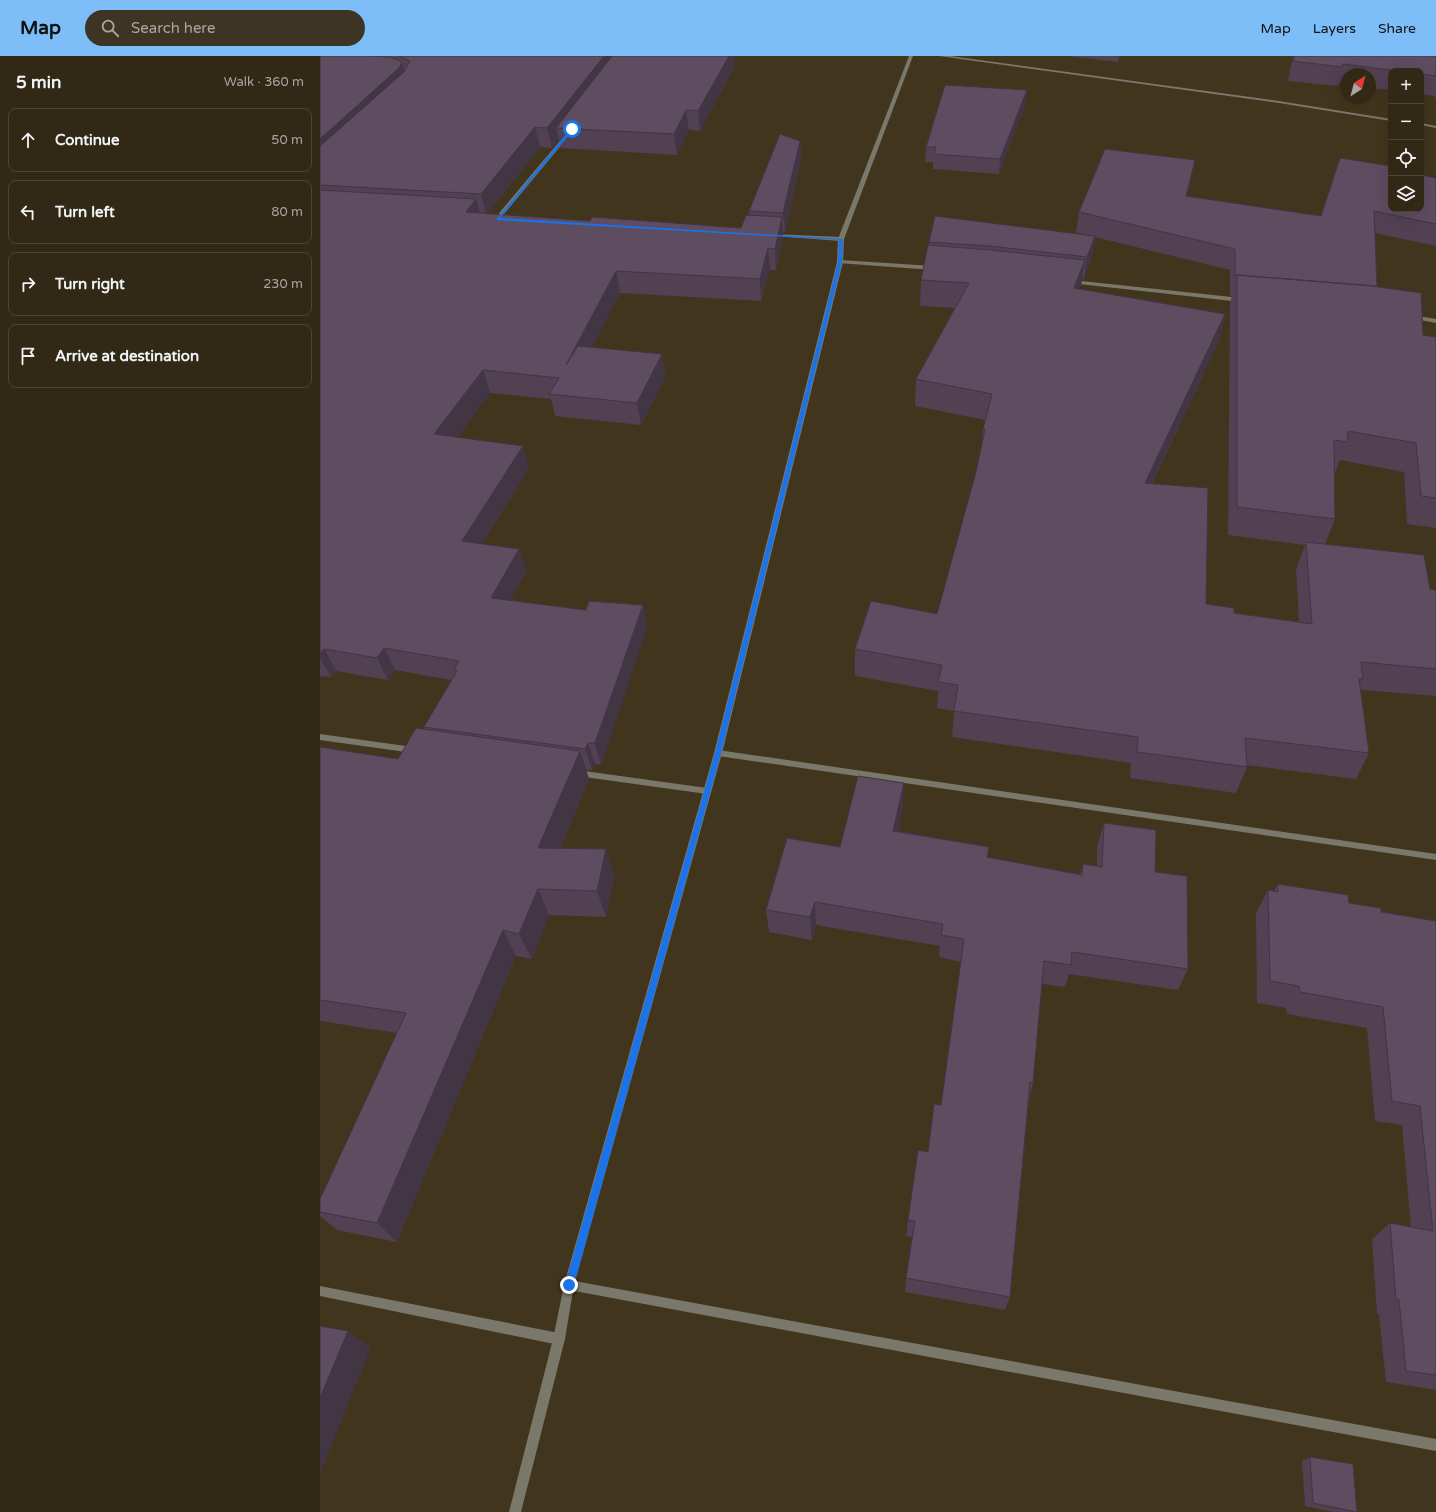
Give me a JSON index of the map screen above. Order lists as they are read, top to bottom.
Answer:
{
  "north": "top right",
  "page": {
    "header": "Map",
    "search": "Search here",
    "nav": ["Map", "Layers", "Share"],
    "heading": ["5 min", "Walk · 360 m"],
    "map_buttons": ["+", "−"],
    "list": [
      ["Continue", "50 m"],
      ["Turn left", "80 m"],
      ["Turn right", "230 m"],
      "Arrive at destination"
    ]
  }
}
